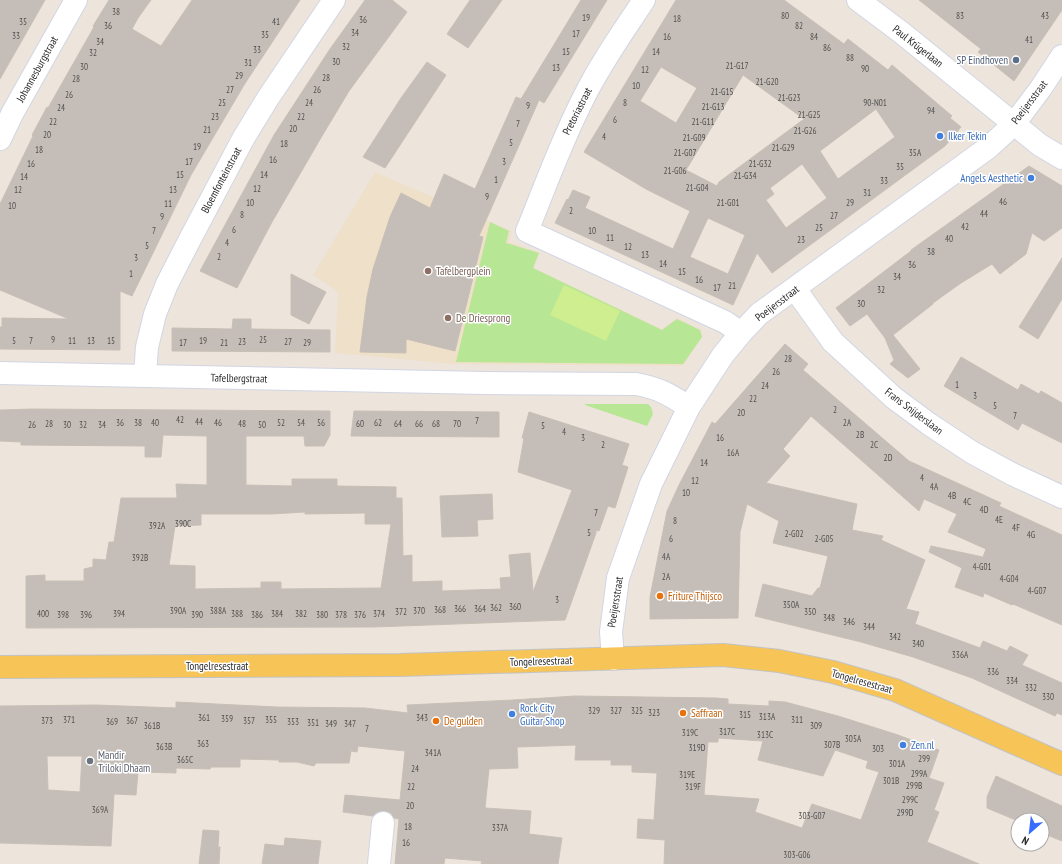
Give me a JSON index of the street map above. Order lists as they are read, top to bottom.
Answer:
{
  "streets": {
    "main road": ["Tongelresestraat"],
    "street": [
      "Paul Krügerlaan",
      "Johannesburgstraat",
      "Poeijersstraat",
      "Pretoriastraat",
      "Bloemfonteinstraat",
      "Tafelbergstraat",
      "Frans Snijderslaan"
    ]
  },
  "crossings": [
    ["Paul Krügerlaan", "Poeijersstraat"],
    ["Poeijersstraat", "Pretoriastraat"],
    ["Poeijersstraat", "Tafelbergstraat"],
    ["Poeijersstraat", "Frans Snijderslaan"],
    ["Poeijersstraat", "Tongelresestraat"],
    ["Bloemfonteinstraat", "Tafelbergstraat"]
  ],
  "places": [
    "SP Eindhoven",
    "Ilker Tekin",
    "Angels Aesthetic",
    "Tafelbergplein",
    "De Driesprong",
    "Friture Thijsco",
    "Saffraan",
    "Rock City Guitar Shop",
    "De gulden",
    "Zen.nl",
    "Mandir Triloki Dhaam"
  ],
  "house_numbers": [
    "38",
    "80",
    "83",
    "43",
    "19",
    "18",
    "36",
    "35",
    "41",
    "36",
    "82",
    "34",
    "17",
    "35",
    "33",
    "16",
    "84",
    "41",
    "34",
    "32",
    "86",
    "33",
    "15",
    "14",
    "32",
    "88",
    "30",
    "31",
    "21-G17",
    "30",
    "13",
    "90",
    "12",
    "29",
    "28",
    "28",
    "21-G20",
    "10",
    "27",
    "26",
    "21-G15",
    "26",
    "21-G23",
    "25",
    "24",
    "8",
    "90-N01",
    "9",
    "21-G13",
    "24",
    "94",
    "21-G25",
    "23",
    "22",
    "6",
    "22",
    "21-G11",
    "7",
    "20",
    "21",
    "21-G26",
    "20",
    "4",
    "21-G09",
    "5",
    "18",
    "19",
    "21-G29",
    "18",
    "21-G07",
    "35A",
    "16",
    "17",
    "3",
    "16",
    "21-G32",
    "35",
    "21-G06",
    "15",
    "14",
    "21-G34",
    "14",
    "1",
    "33",
    "21-G04",
    "12",
    "12",
    "13",
    "31",
    "9",
    "46",
    "10",
    "21-G01",
    "29",
    "11",
    "10",
    "2",
    "44",
    "8",
    "27",
    "9",
    "42",
    "25",
    "6",
    "7",
    "10",
    "11",
    "40",
    "23",
    "4",
    "5",
    "12",
    "38",
    "13",
    "2",
    "3",
    "14",
    "36",
    "15",
    "1",
    "34",
    "16",
    "21",
    "17",
    "32",
    "30",
    "9",
    "25",
    "5",
    "7",
    "11",
    "13",
    "15",
    "19",
    "23",
    "27",
    "17",
    "21",
    "29",
    "28",
    "26",
    "1",
    "24",
    "3",
    "22",
    "5",
    "2",
    "20",
    "7",
    "42",
    "7",
    "44",
    "36",
    "38",
    "40",
    "46",
    "52",
    "54",
    "56",
    "62",
    "2A",
    "28",
    "48",
    "60",
    "64",
    "66",
    "68",
    "70",
    "26",
    "30",
    "32",
    "34",
    "50",
    "5",
    "4",
    "2B",
    "3",
    "16",
    "2",
    "2C",
    "16A",
    "2D",
    "14",
    "4",
    "12",
    "4A",
    "10",
    "4B",
    "4C",
    "4D",
    "7",
    "4E",
    "8",
    "390C",
    "392A",
    "4F",
    "5",
    "2-G02",
    "4G",
    "6",
    "2-G05",
    "4A",
    "392B",
    "4-G01",
    "2A",
    "4-G04",
    "4-G07",
    "3",
    "350A",
    "360",
    "362",
    "366",
    "364",
    "368",
    "390A",
    "388A",
    "370",
    "372",
    "350",
    "400",
    "394",
    "388",
    "384",
    "382",
    "374",
    "398",
    "396",
    "390",
    "386",
    "380",
    "378",
    "376",
    "348",
    "346",
    "344",
    "342",
    "340",
    "336A",
    "336",
    "334",
    "332",
    "330",
    "329",
    "327",
    "325",
    "323",
    "315",
    "313A",
    "361",
    "343",
    "359",
    "371",
    "355",
    "311",
    "373",
    "367",
    "357",
    "369",
    "353",
    "351",
    "349",
    "347",
    "361B",
    "309",
    "7",
    "317C",
    "319C",
    "313C",
    "305A",
    "363",
    "307B",
    "363B",
    "319D",
    "303",
    "341A",
    "299",
    "365C",
    "301A",
    "24",
    "299A",
    "319E",
    "301B",
    "299B",
    "22",
    "319F",
    "299C",
    "20",
    "369A",
    "299D",
    "303-G07",
    "18",
    "337A",
    "16",
    "303-G06"
  ],
  "north": "bottom left"
}
